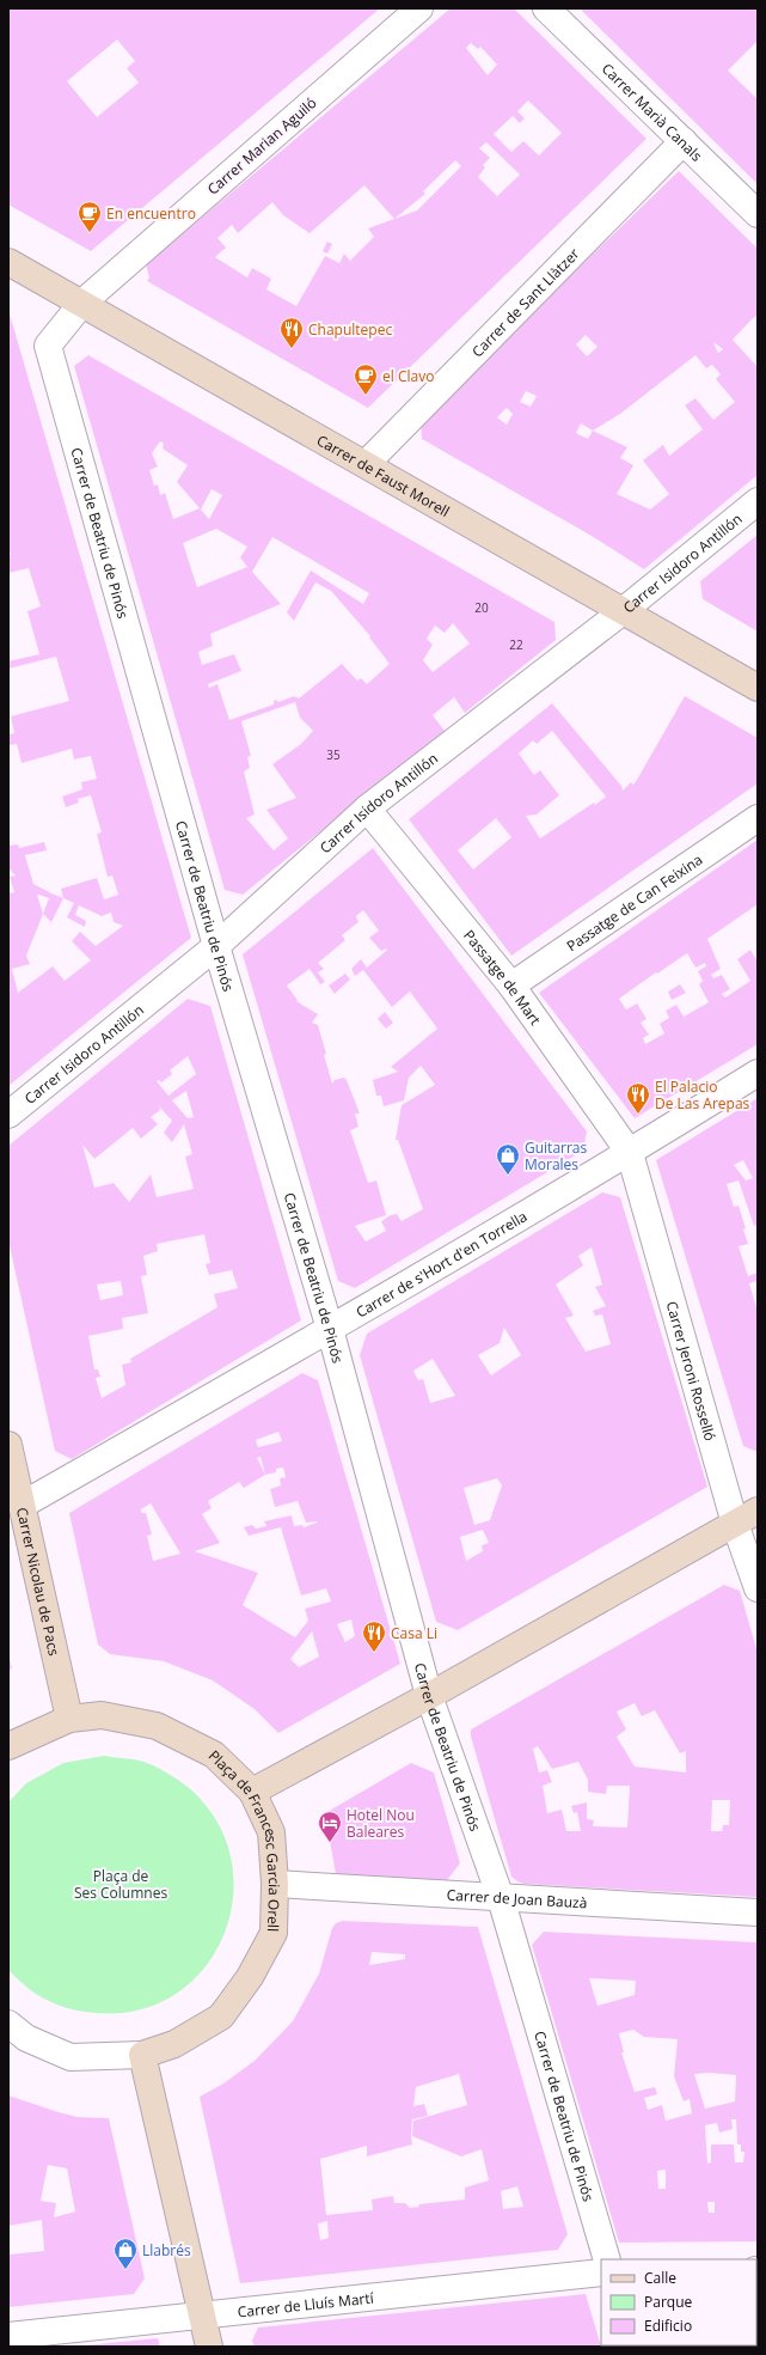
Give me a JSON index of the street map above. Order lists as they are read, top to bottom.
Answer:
{
  "streets": {
    "street": [
      "Carrer Marià Canals",
      "Carrer Marian Aguiló",
      "Carrer de Sant Llàtzer",
      "Carrer de Faust Morell",
      "Carrer de Beatriu de Pinós",
      "Carrer Isidoro Antillón",
      "Passatge de Can Feixina",
      "Passatge de Mart",
      "Carrer de s'Hort d'en Torrella",
      "Carrer Jeroni Rosselló",
      "Carrer Nicolau de Pacs",
      "Plaça de Francesc Garcia Orell",
      "Carrer de Joan Bauzà",
      "Carrer de Lluís Martí"
    ]
  },
  "crossings": [
    ["Carrer Marià Canals", "Carrer de Sant Llàtzer"],
    ["Carrer Marian Aguiló", "Carrer de Faust Morell"],
    ["Carrer Marian Aguiló", "Carrer de Beatriu de Pinós"],
    ["Carrer de Sant Llàtzer", "Carrer de Faust Morell"],
    ["Carrer de Faust Morell", "Carrer de Beatriu de Pinós"],
    ["Carrer de Faust Morell", "Carrer Isidoro Antillón"],
    ["Carrer de Beatriu de Pinós", "Carrer Isidoro Antillón"],
    ["Carrer de Beatriu de Pinós", "Carrer de s'Hort d'en Torrella"],
    ["Carrer de Beatriu de Pinós", "Carrer de Joan Bauzà"],
    ["Carrer Isidoro Antillón", "Passatge de Mart"],
    ["Passatge de Can Feixina", "Passatge de Mart"],
    ["Passatge de Mart", "Carrer de s'Hort d'en Torrella"],
    ["Passatge de Mart", "Carrer Jeroni Rosselló"],
    ["Carrer de s'Hort d'en Torrella", "Carrer Jeroni Rosselló"],
    ["Carrer de s'Hort d'en Torrella", "Carrer Nicolau de Pacs"],
    ["Carrer Nicolau de Pacs", "Plaça de Francesc Garcia Orell"],
    ["Plaça de Francesc Garcia Orell", "Carrer de Joan Bauzà"]
  ],
  "parks": ["Plaça de Ses Columnes"],
  "places": {
    "cafe": ["En encuentro", "el Clavo"],
    "restaurant": ["Chapultepec", "El Palacio De Las Arepas", "Casa Li"],
    "shop": ["Guitarras Morales", "Llabrés"],
    "hotel": ["Hotel Nou Baleares"]
  },
  "house_numbers": ["20", "22", "35"],
  "legend": ["Calle", "Parque", "Edificio"]
}
